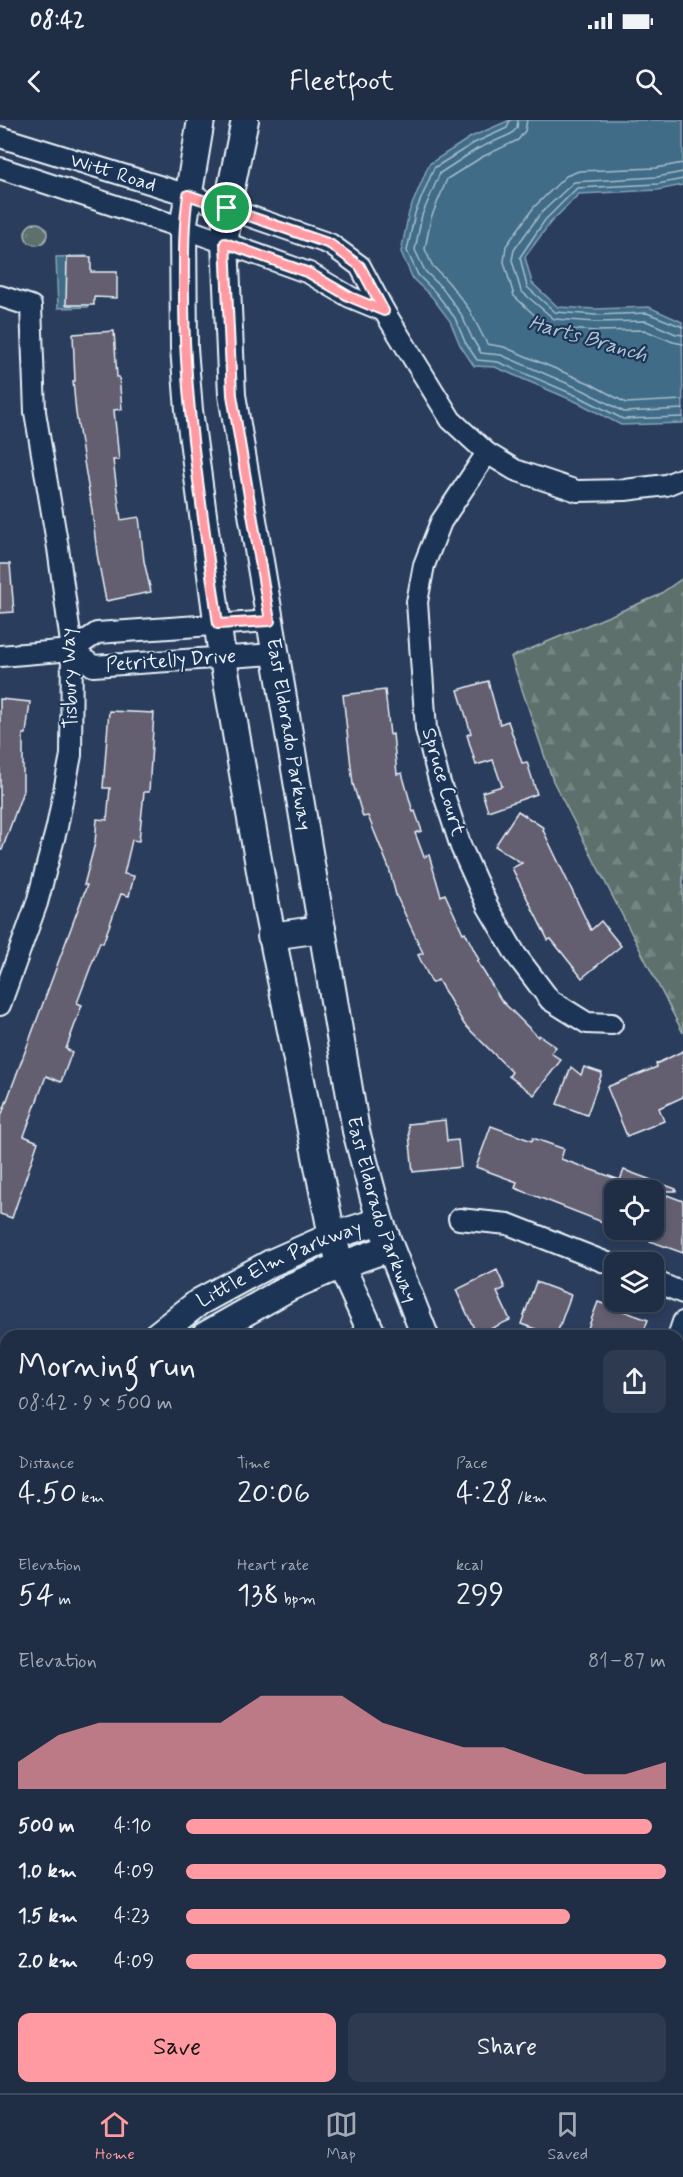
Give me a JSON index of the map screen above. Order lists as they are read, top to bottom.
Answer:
{
  "streets": {
    "main road": ["East Eldorado Parkway", "Little Elm Parkway"],
    "street": [
      "Witt Road",
      "Petritelly Drive",
      "Tisbury Way",
      "Spruce Court"
    ]
  },
  "crossings": [
    ["Witt Road", "East Eldorado Parkway"],
    ["Witt Road", "Spruce Court"],
    ["Petritelly Drive", "Tisbury Way"],
    ["Petritelly Drive", "East Eldorado Parkway"],
    ["East Eldorado Parkway", "Little Elm Parkway"]
  ],
  "water": ["Harts Branch"],
  "page": {
    "status": "08:42",
    "header": "Fleetfoot",
    "heading": ["Morning run", "08:42 · 9 × 500 m"],
    "stats": [
      ["Distance", "4.50 km"],
      ["Time", "20:06"],
      ["Pace", "4:28 /km"],
      ["Elevation", "54 m"],
      ["Heart rate", "138 bpm"],
      ["kcal", "299"]
    ],
    "chart": ["Elevation", "81–87 m"],
    "list": [
      {
        "name": "500 m",
        "note": "4:10"
      },
      {
        "name": "1.0 km",
        "note": "4:09"
      },
      {
        "name": "1.5 km",
        "note": "4:23"
      },
      {
        "name": "2.0 km",
        "note": "4:09"
      }
    ],
    "buttons": ["Save", "Share"],
    "tabs": ["Home", "Map", "Saved"]
  }
}
